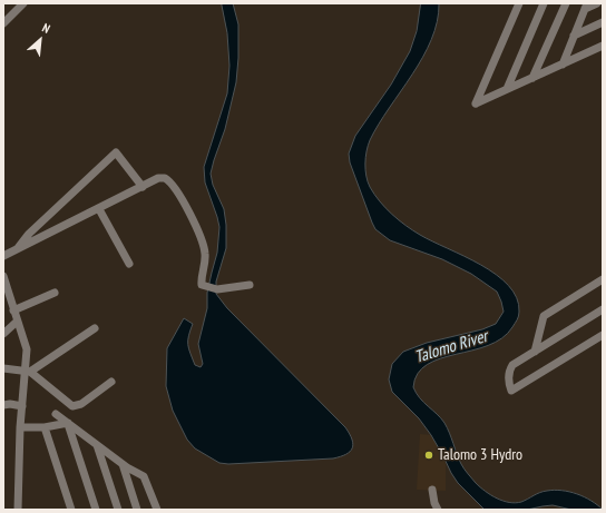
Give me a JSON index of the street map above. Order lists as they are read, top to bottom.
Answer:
{
  "water": ["Talomo River"],
  "places": ["Talomo 3 Hydro"],
  "north": "top right"
}
